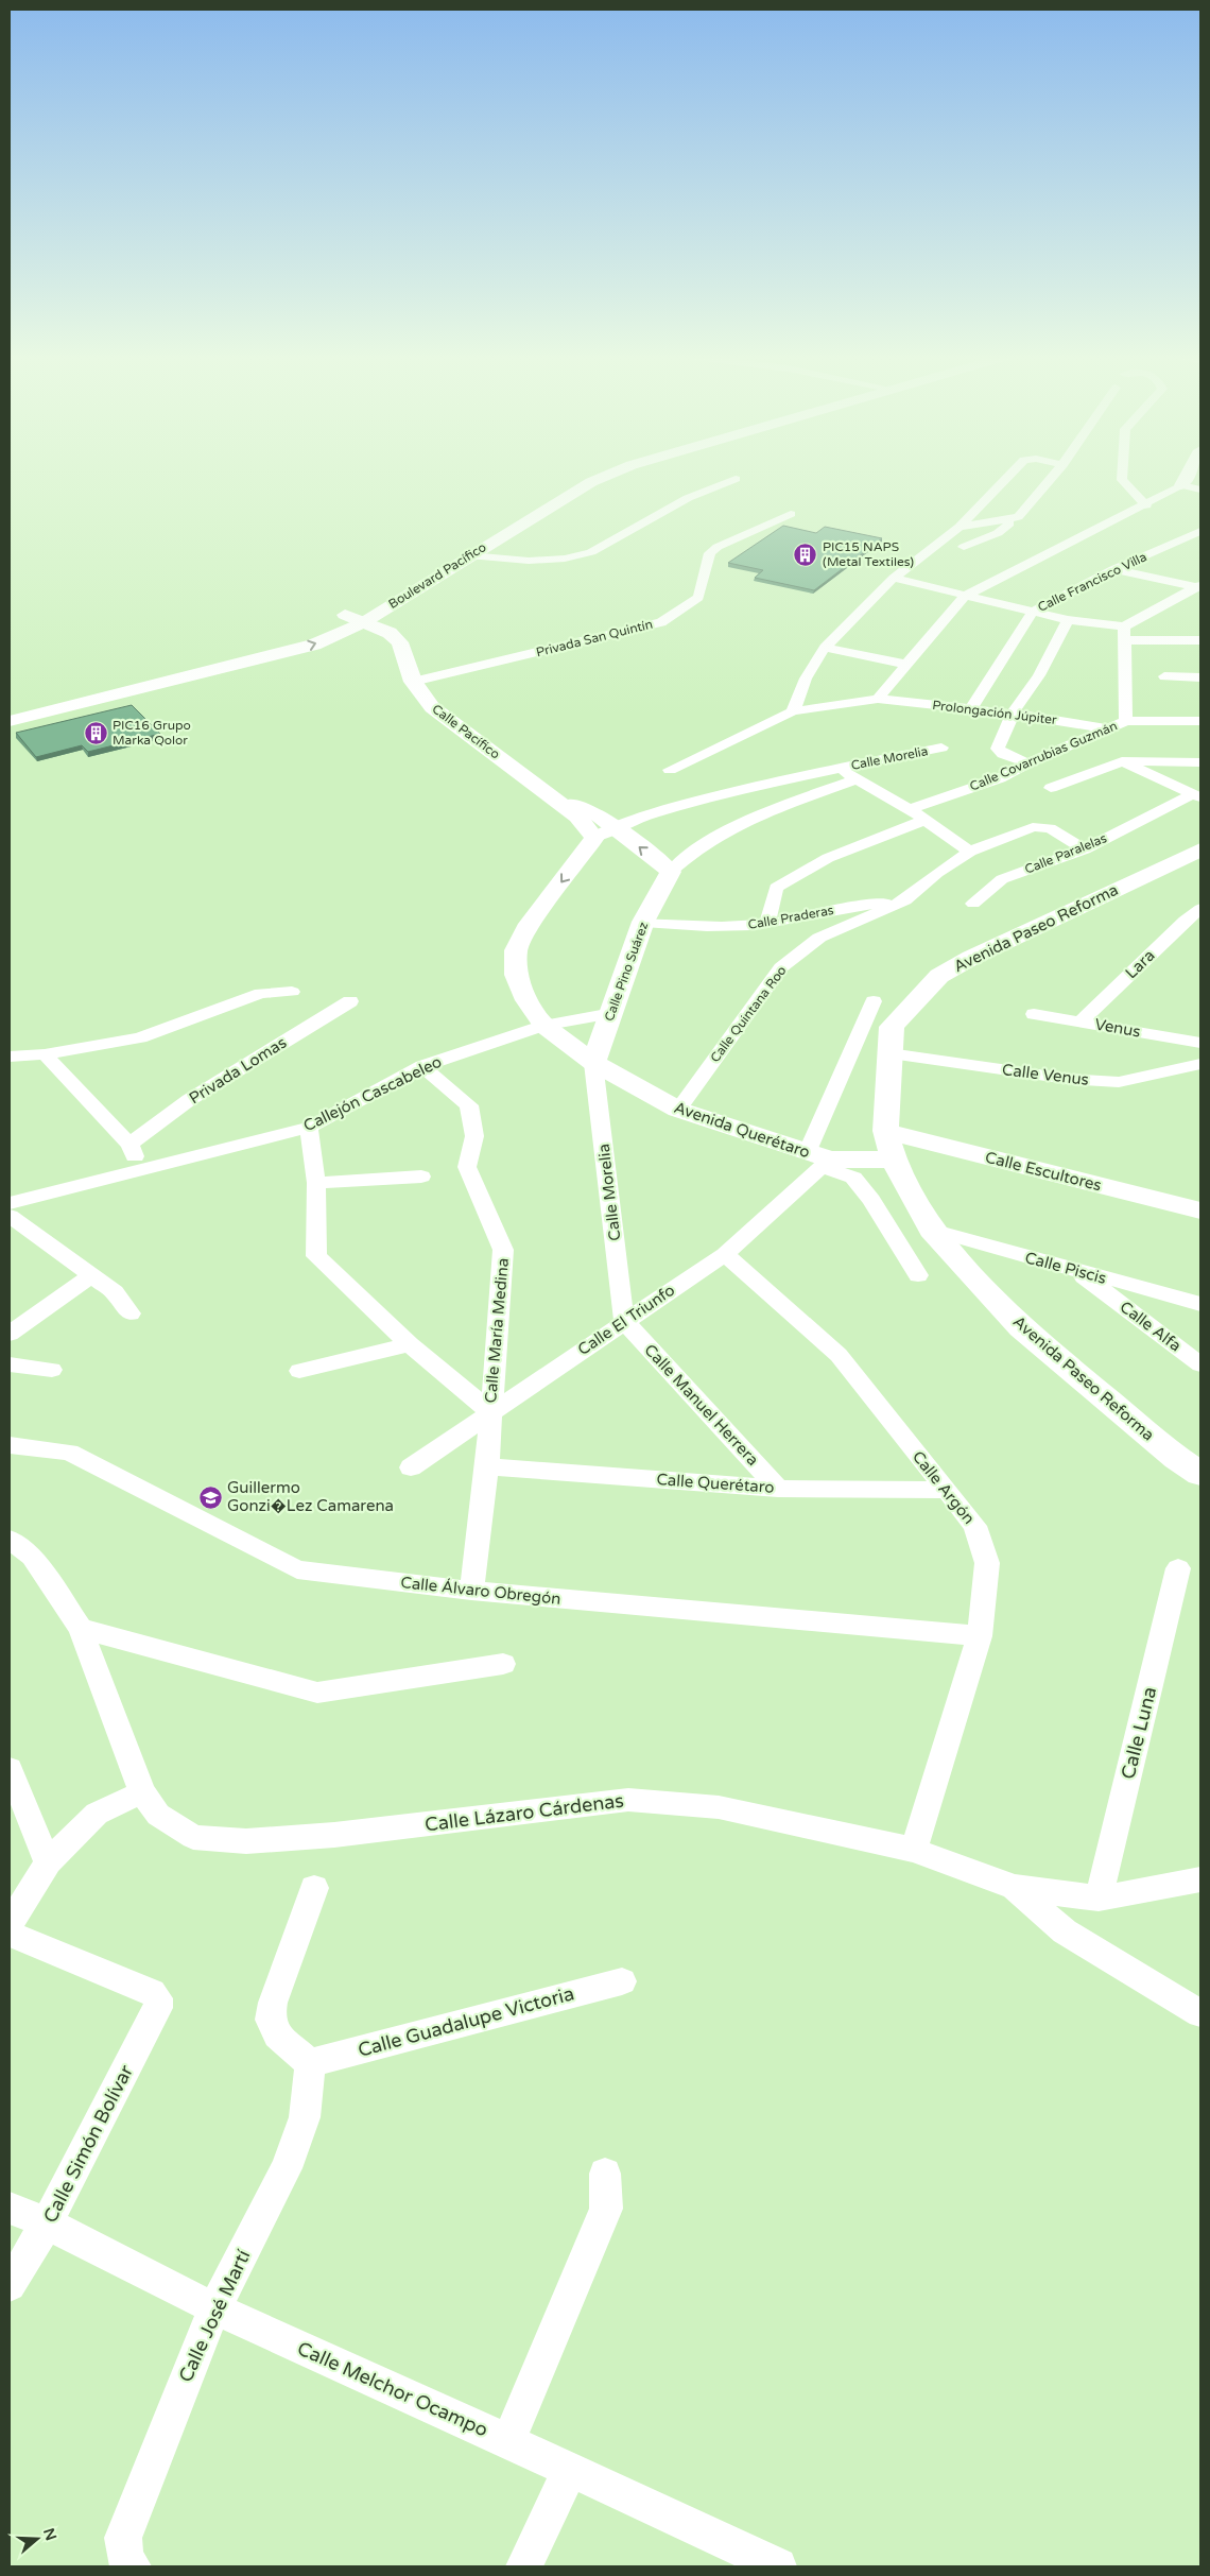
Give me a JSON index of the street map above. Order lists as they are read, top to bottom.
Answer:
{
  "streets": {
    "main road": [
      "Boulevard Pacífico",
      "Calle Pacífico",
      "Avenida Paseo Reforma",
      "Calle Pino Suárez",
      "Avenida Querétaro",
      "Calle Escultores"
    ],
    "street": [
      "Calle Francisco Villa",
      "Privada San Quintín",
      "Prolongación Júpiter",
      "Calle Covarrubias Guzmán",
      "Calle Morelia",
      "Calle Paralelas",
      "Calle Praderas",
      "Lara",
      "Calle Quintana Roo",
      "Venus",
      "Privada Lomas",
      "Calle Venus",
      "Callejón Cascabeleo",
      "Calle Piscis",
      "Calle El Triunfo",
      "Calle Alfa",
      "Calle María Medina",
      "Calle Manuel Herrera",
      "Calle Querétaro",
      "Calle Argón",
      "Calle Álvaro Obregón",
      "Calle Luna",
      "Calle Lázaro Cárdenas",
      "Calle Guadalupe Victoria",
      "Calle Simón Bolívar",
      "Calle José Martí",
      "Calle Melchor Ocampo"
    ]
  },
  "crossings": [
    ["Boulevard Pacífico", "Calle Pacífico"],
    ["Calle Francisco Villa", "Prolongación Júpiter"],
    ["Privada San Quintín", "Calle Pacífico"],
    ["Prolongación Júpiter", "Calle Covarrubias Guzmán"],
    ["Calle Pacífico", "Calle Pino Suárez"],
    ["Calle Pacífico", "Avenida Querétaro"],
    ["Calle Morelia", "Calle Pino Suárez"],
    ["Calle Morelia", "Avenida Querétaro"],
    ["Calle Morelia", "Calle El Triunfo"],
    ["Calle Morelia", "Calle Manuel Herrera"],
    ["Calle Paralelas", "Calle Quintana Roo"],
    ["Calle Praderas", "Calle Pino Suárez"],
    ["Calle Praderas", "Calle Quintana Roo"],
    ["Avenida Paseo Reforma", "Calle Venus"],
    ["Avenida Paseo Reforma", "Avenida Querétaro"],
    ["Avenida Paseo Reforma", "Calle Escultores"],
    ["Avenida Paseo Reforma", "Calle Piscis"],
    ["Lara", "Venus"],
    ["Calle Pino Suárez", "Callejón Cascabeleo"],
    ["Calle Pino Suárez", "Avenida Querétaro"],
    ["Calle Quintana Roo", "Avenida Querétaro"],
    ["Callejón Cascabeleo", "Avenida Querétaro"],
    ["Callejón Cascabeleo", "Calle María Medina"],
    ["Avenida Querétaro", "Calle El Triunfo"],
    ["Calle Piscis", "Calle Alfa"],
    ["Calle El Triunfo", "Calle María Medina"],
    ["Calle El Triunfo", "Calle Manuel Herrera"],
    ["Calle El Triunfo", "Calle Argón"],
    ["Calle María Medina", "Calle Querétaro"],
    ["Calle María Medina", "Calle Álvaro Obregón"],
    ["Calle Manuel Herrera", "Calle Querétaro"],
    ["Calle Querétaro", "Calle Argón"],
    ["Calle Argón", "Calle Álvaro Obregón"],
    ["Calle Argón", "Calle Lázaro Cárdenas"],
    ["Calle Luna", "Calle Lázaro Cárdenas"],
    ["Calle Guadalupe Victoria", "Calle José Martí"],
    ["Calle Simón Bolívar", "Calle Melchor Ocampo"],
    ["Calle José Martí", "Calle Melchor Ocampo"]
  ],
  "places": {
    "building": ["PIC15 NAPS (Metal Textiles)", "PIC16 Grupo Marka Qolor"],
    "school or university": ["Guillermo Gonzi�Lez Camarena"]
  },
  "north": "right"
}
